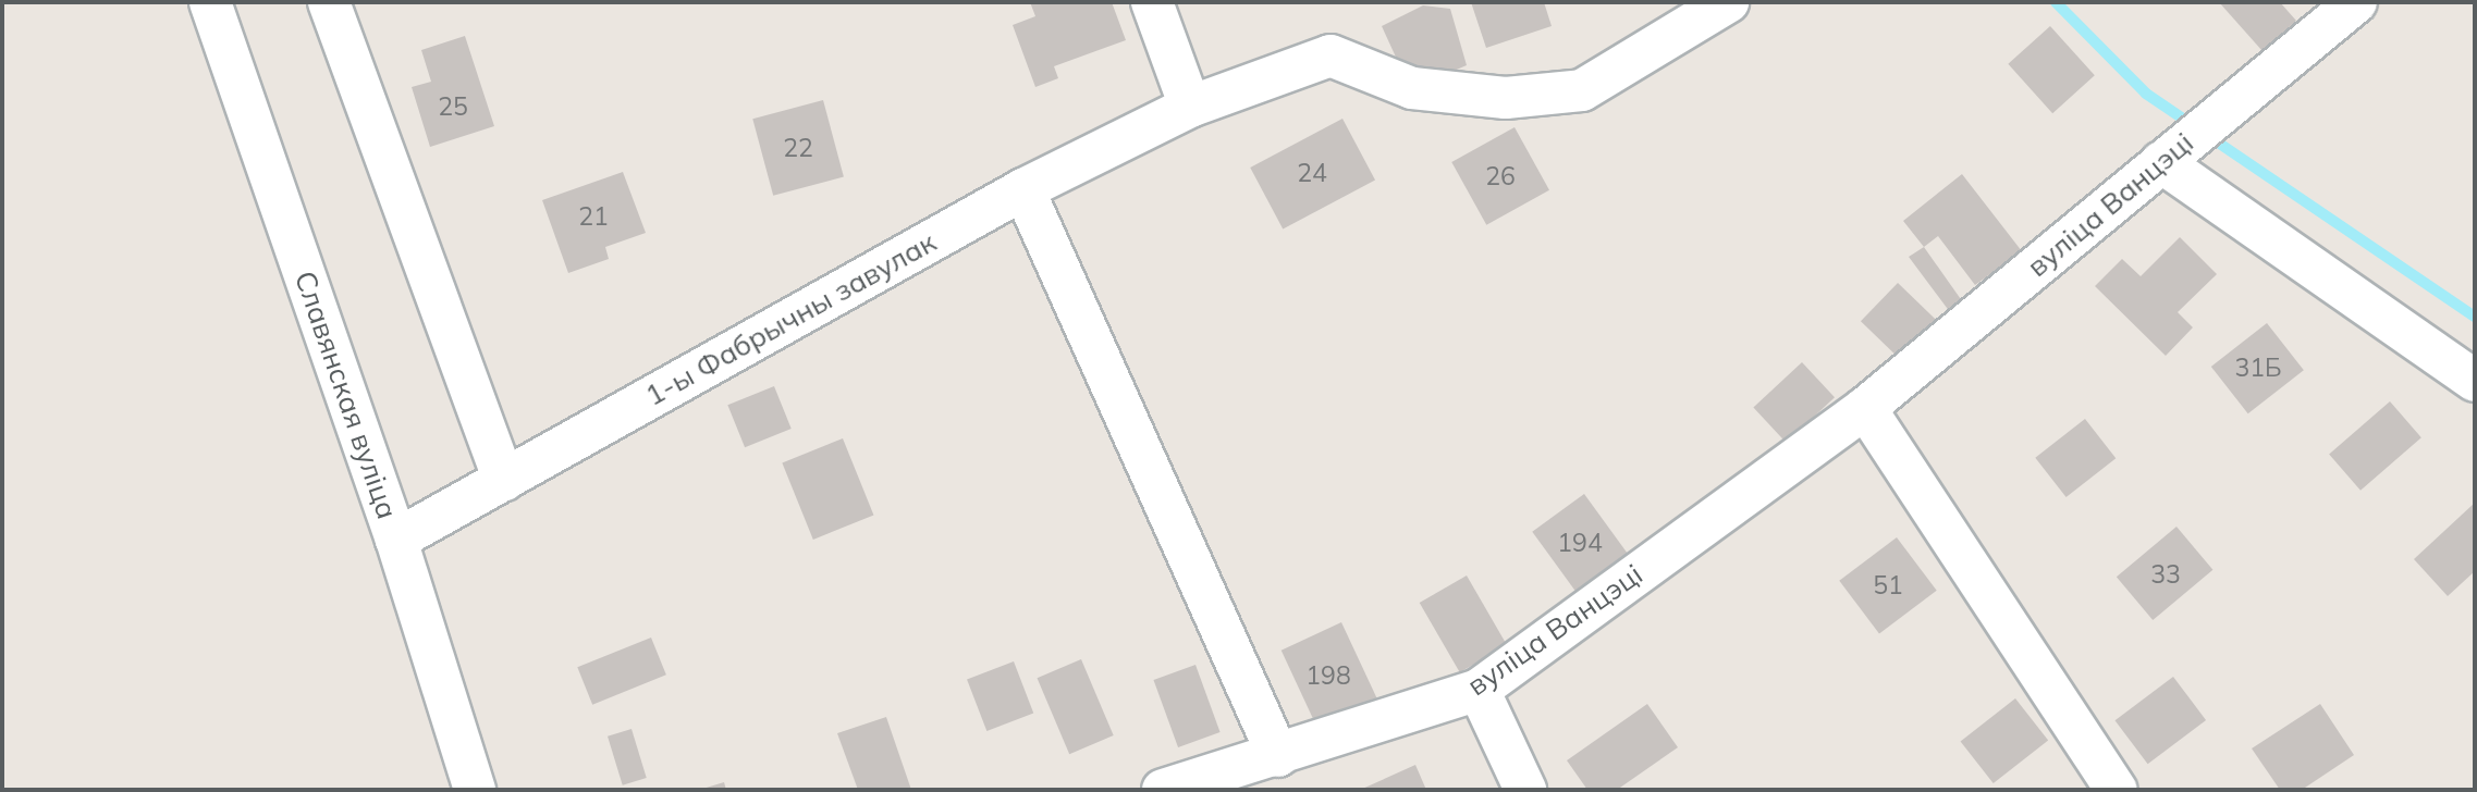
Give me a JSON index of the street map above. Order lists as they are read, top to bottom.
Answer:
{
  "streets": {
    "street": ["вуліца Ванцэці", "1-ы Фабрычны завулак", "Славянская вуліца"]
  },
  "crossings": [
    ["1-ы Фабрычны завулак", "Славянская вуліца"]
  ],
  "house_numbers": [
    "25",
    "22",
    "24",
    "26",
    "21",
    "31Б",
    "194",
    "33",
    "51",
    "198"
  ]
}
